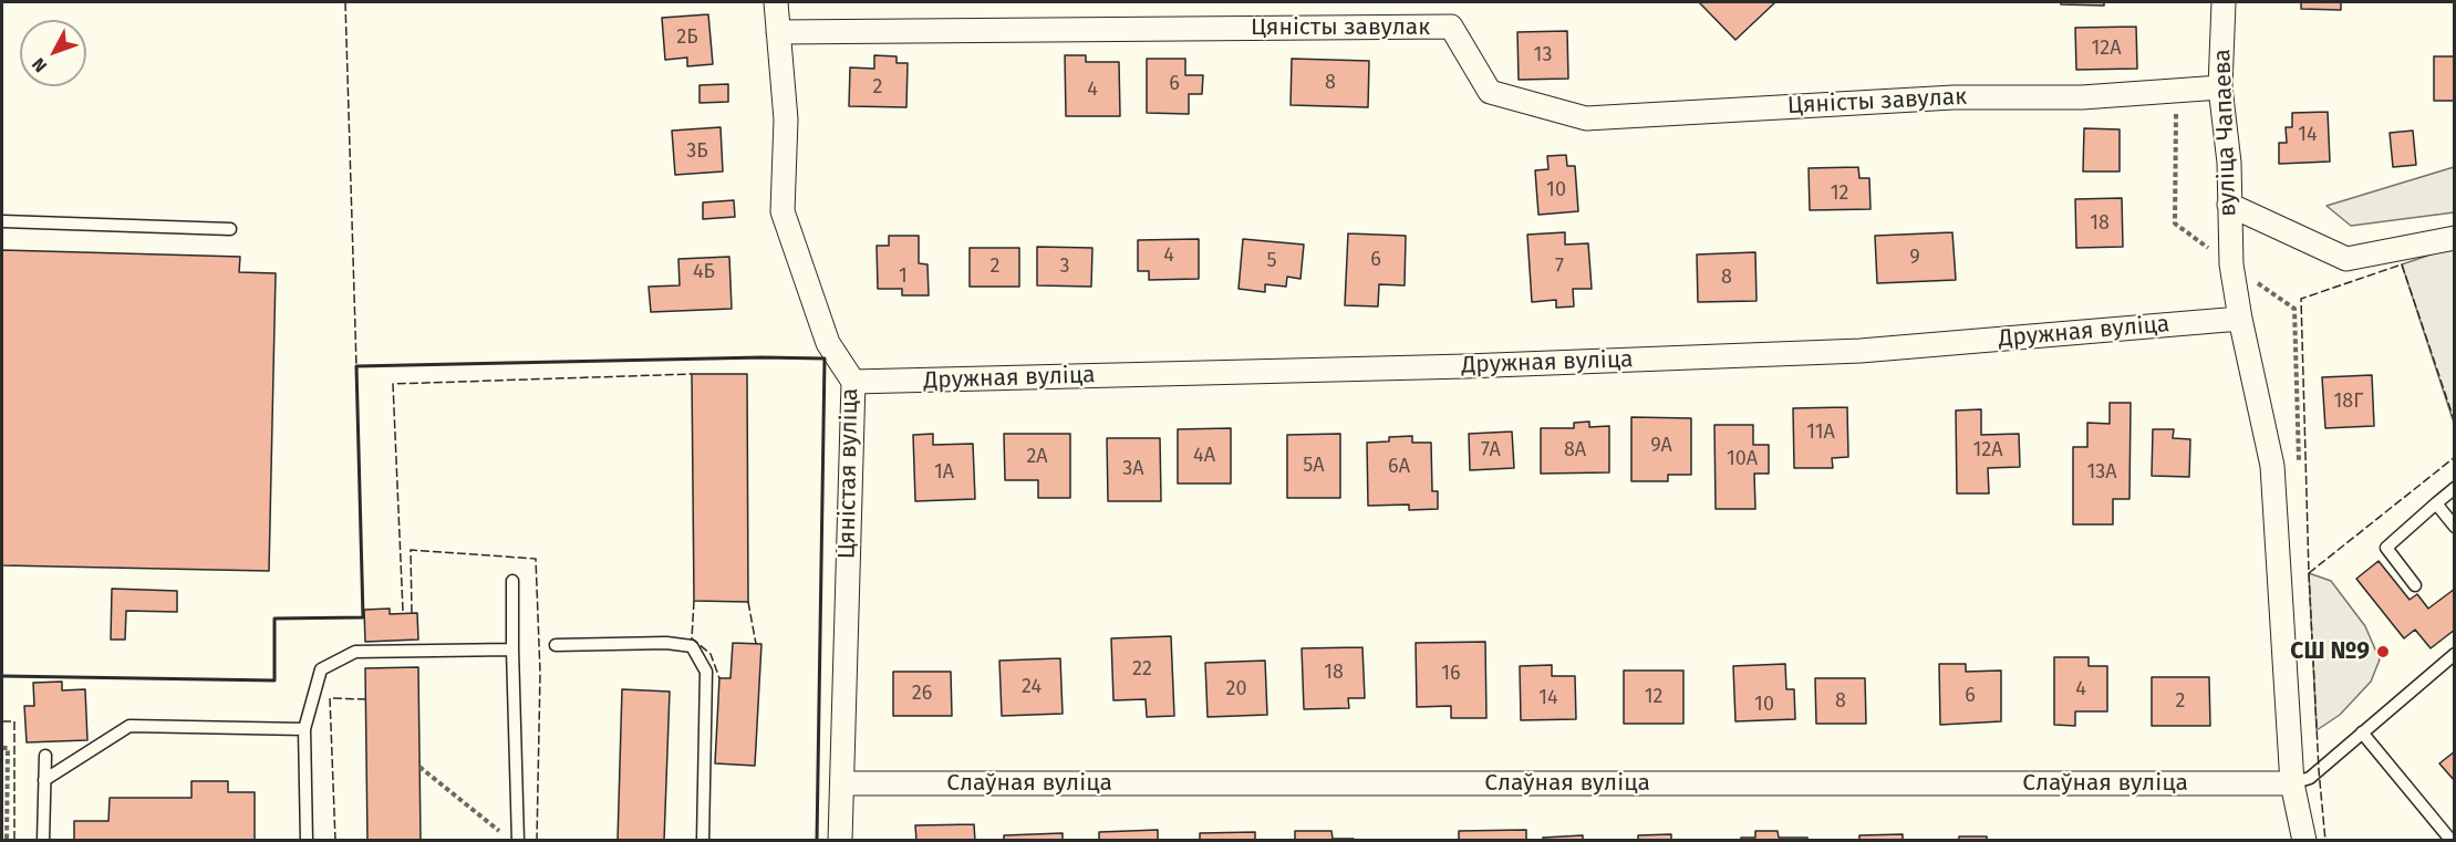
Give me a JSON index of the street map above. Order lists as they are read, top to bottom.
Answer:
{
  "streets": {
    "street": [
      "Цяністы завулак",
      "вуліца Чапаева",
      "Дружная вуліца",
      "Цяністая вуліца",
      "Слаўная вуліца"
    ]
  },
  "crossings": [
    ["Цяністы завулак", "вуліца Чапаева"],
    ["Цяністы завулак", "Цяністая вуліца"],
    ["вуліца Чапаева", "Дружная вуліца"],
    ["вуліца Чапаева", "Слаўная вуліца"],
    ["Дружная вуліца", "Цяністая вуліца"],
    ["Цяністая вуліца", "Слаўная вуліца"]
  ],
  "places": ["СШ №9"],
  "house_numbers": [
    "2Б",
    "12А",
    "13",
    "8",
    "6",
    "2",
    "4",
    "14",
    "3Б",
    "10",
    "12",
    "18",
    "4",
    "9",
    "6",
    "5",
    "2",
    "3",
    "7",
    "4Б",
    "1",
    "8",
    "18Г",
    "11А",
    "9А",
    "7А",
    "8А",
    "12А",
    "4А",
    "2А",
    "10А",
    "5А",
    "6А",
    "3А",
    "1А",
    "13А",
    "22",
    "18",
    "16",
    "24",
    "20",
    "4",
    "26",
    "6",
    "12",
    "14",
    "8",
    "2",
    "10"
  ],
  "north": "bottom left"
}
